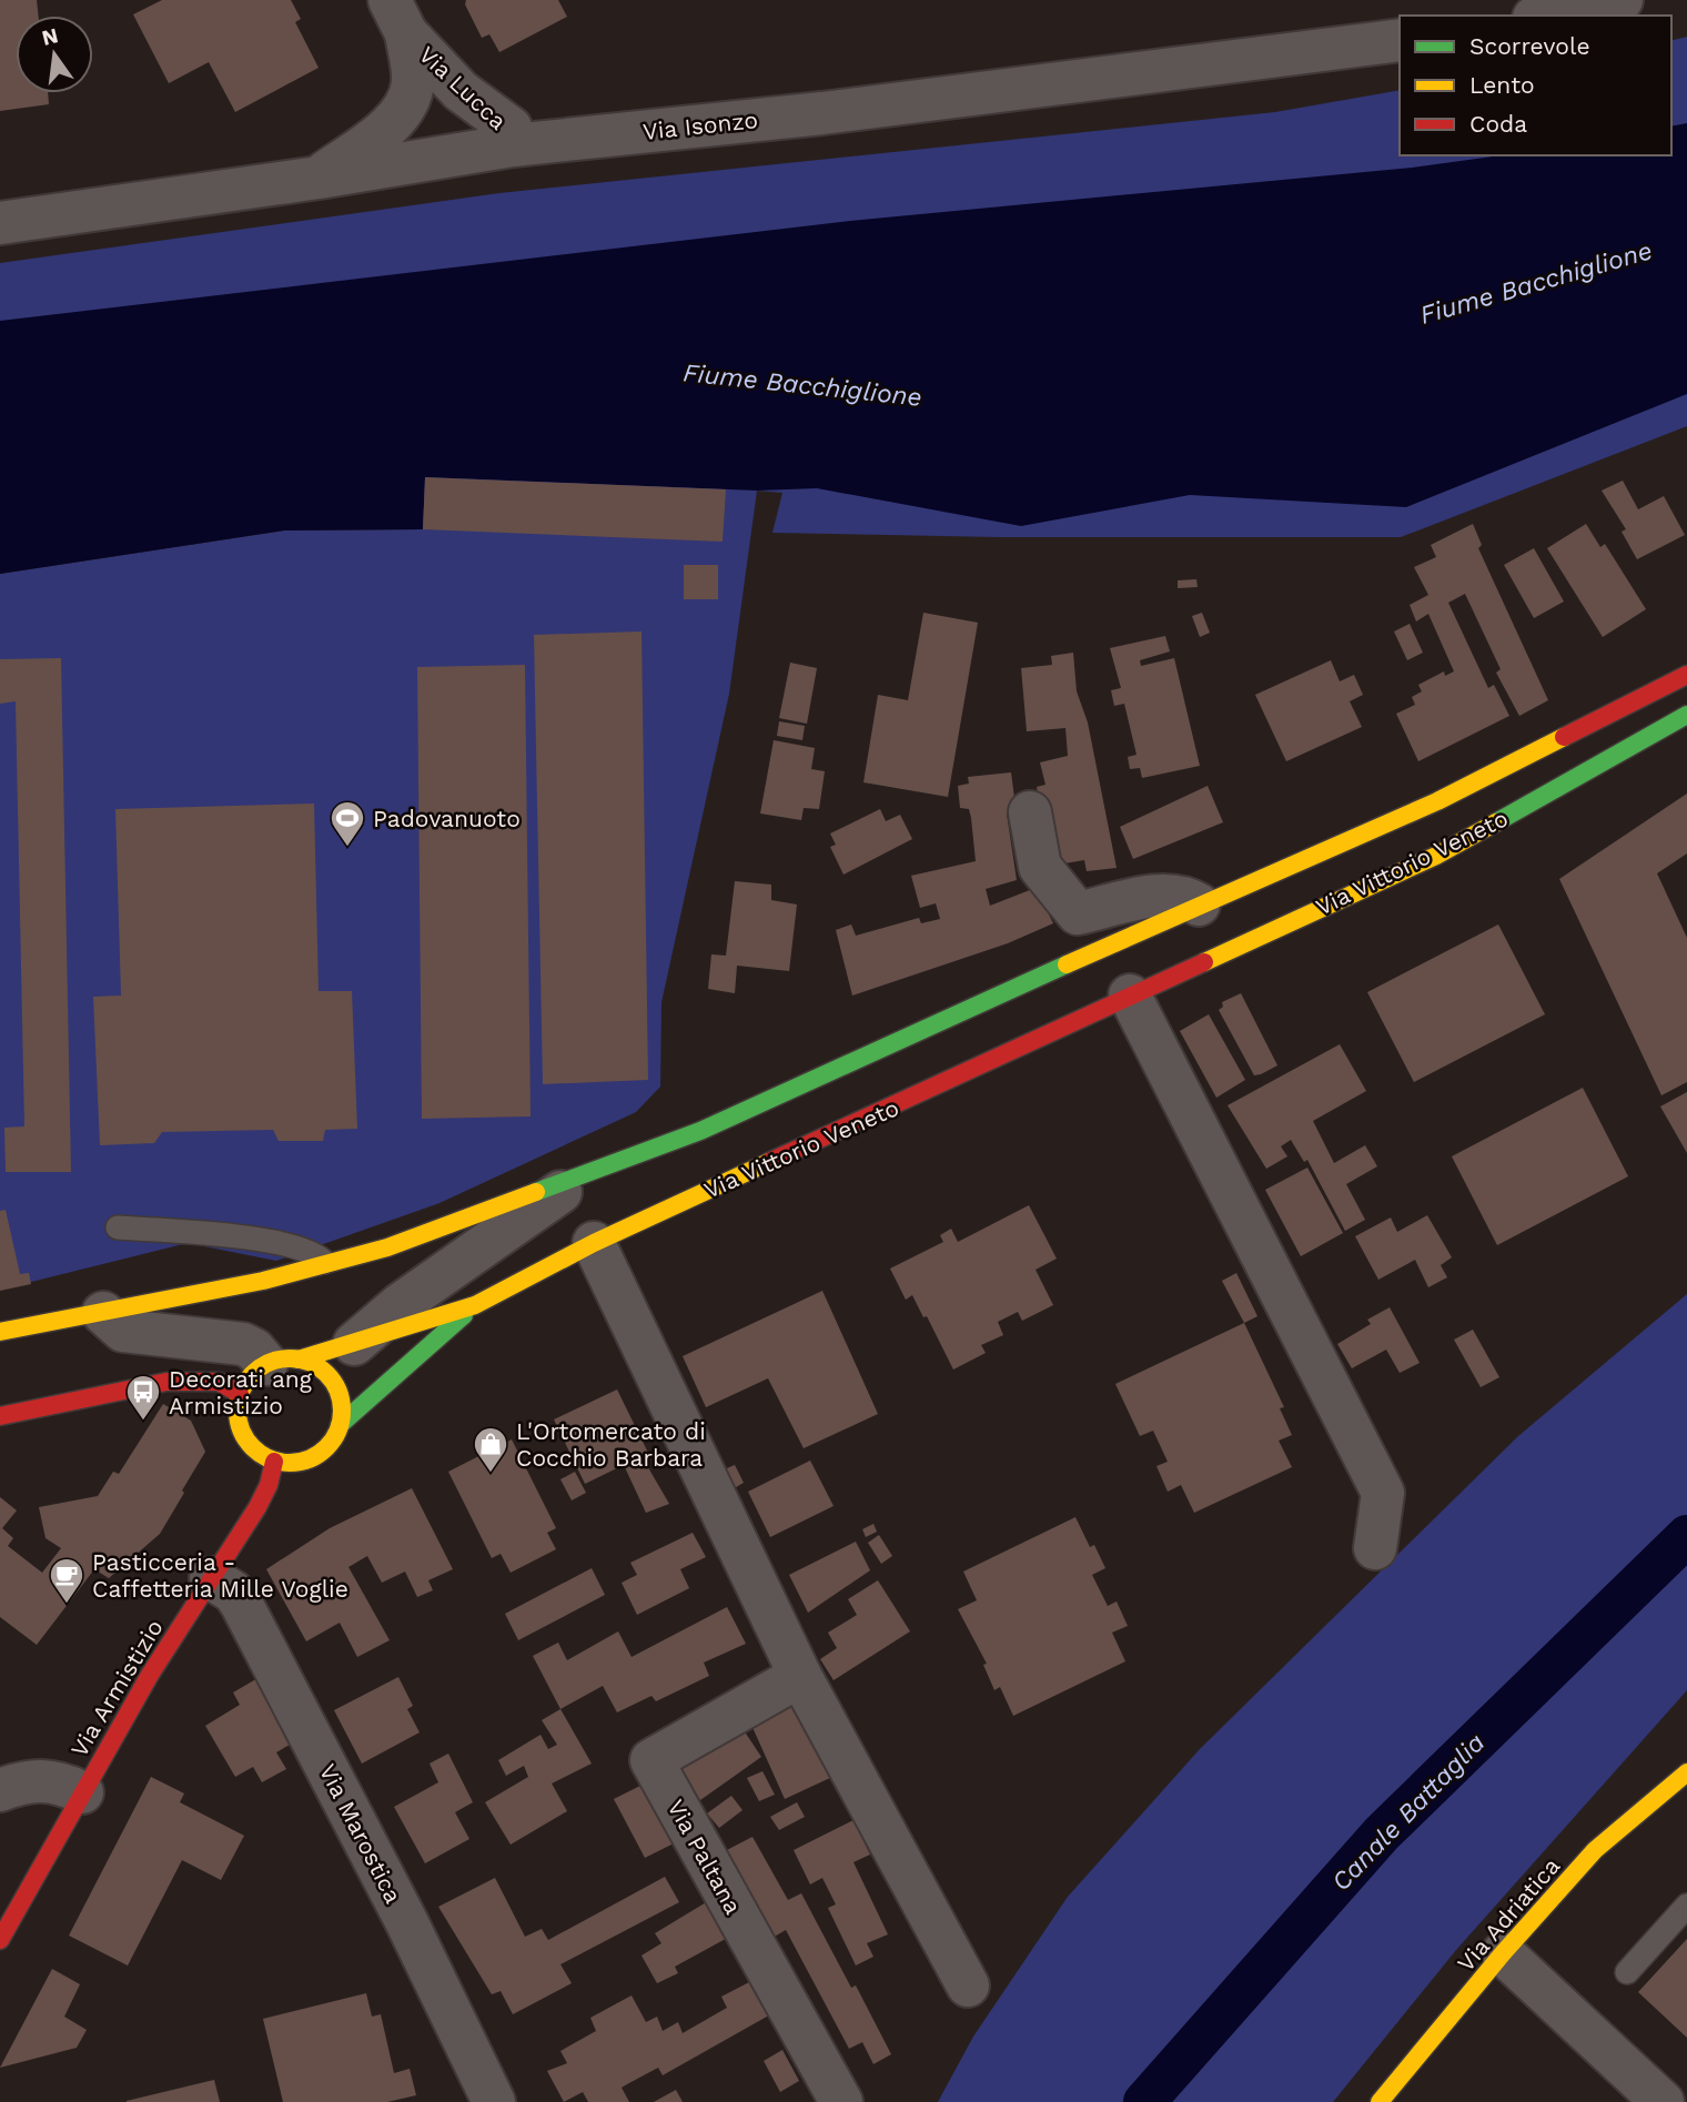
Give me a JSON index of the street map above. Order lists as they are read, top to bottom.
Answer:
{
  "streets": {
    "street": [
      "Via Lucca",
      "Via Isonzo",
      "Via Vittorio Veneto",
      "Via Armistizio",
      "Via Marostica",
      "Via Paltana",
      "Via Adriatica"
    ]
  },
  "crossings": [
    ["Via Lucca", "Via Isonzo"],
    ["Via Vittorio Veneto", "Via Armistizio"],
    ["Via Armistizio", "Via Marostica"]
  ],
  "water": ["Fiume Bacchiglione", "Canale Battaglia"],
  "places": {
    "sports": ["Padovanuoto"],
    "bus stop": ["Decorati ang Armistizio"],
    "shop": ["L'Ortomercato di Cocchio Barbara"],
    "cafe": ["Pasticceria - Caffetteria Mille Voglie"]
  },
  "legend": ["Scorrevole", "Lento", "Coda"],
  "north": "top"
}
